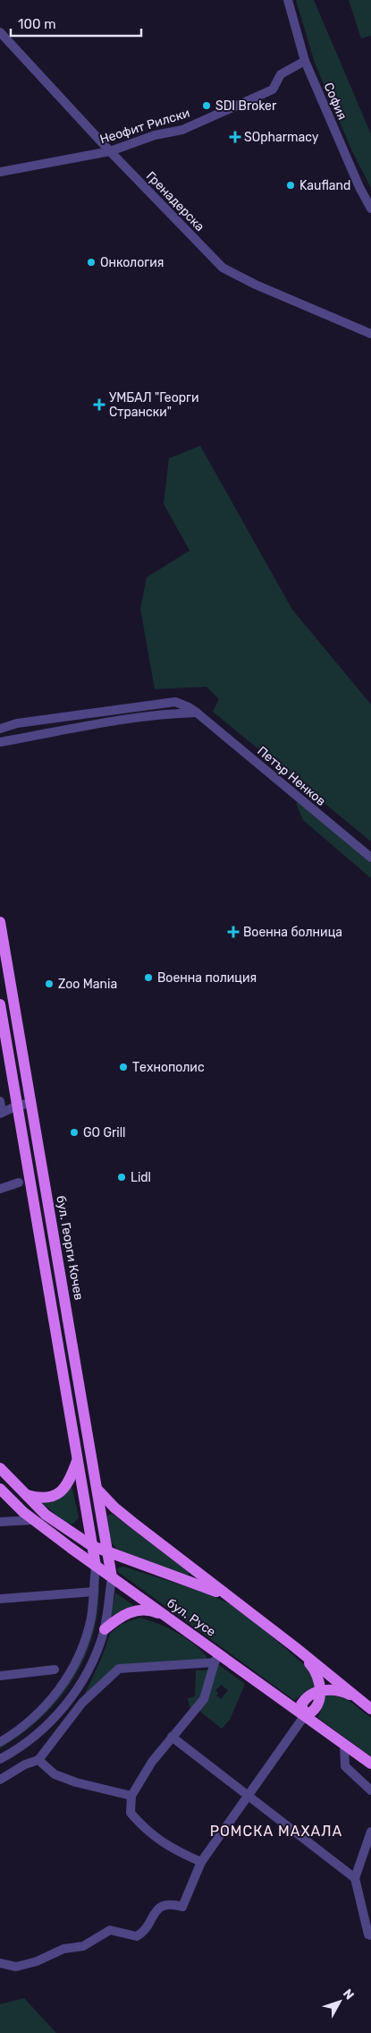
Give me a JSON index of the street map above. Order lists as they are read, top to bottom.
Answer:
{
  "streets": {
    "main road": ["бул. Георги Кочев", "бул. Русе"],
    "street": [
      "София",
      "Неофит Рилски",
      "Гренадерска",
      "Петър Ненков"
    ]
  },
  "crossings": [
    ["София", "Неофит Рилски"],
    ["Неофит Рилски", "Гренадерска"],
    ["бул. Георги Кочев", "бул. Русе"]
  ],
  "districts": ["РОМСКА МАХАЛА"],
  "places": {
    "other": [
      "SDI Broker",
      "Kaufland",
      "Онкология",
      "Военна полиция",
      "Zoo Mania",
      "Технополис",
      "GO Grill",
      "Lidl"
    ],
    "health": ["SOpharmacy", "УМБАЛ \"Георги Странски\"", "Военна болница"]
  },
  "scale_bar": "100 m",
  "north": "top right"
}
